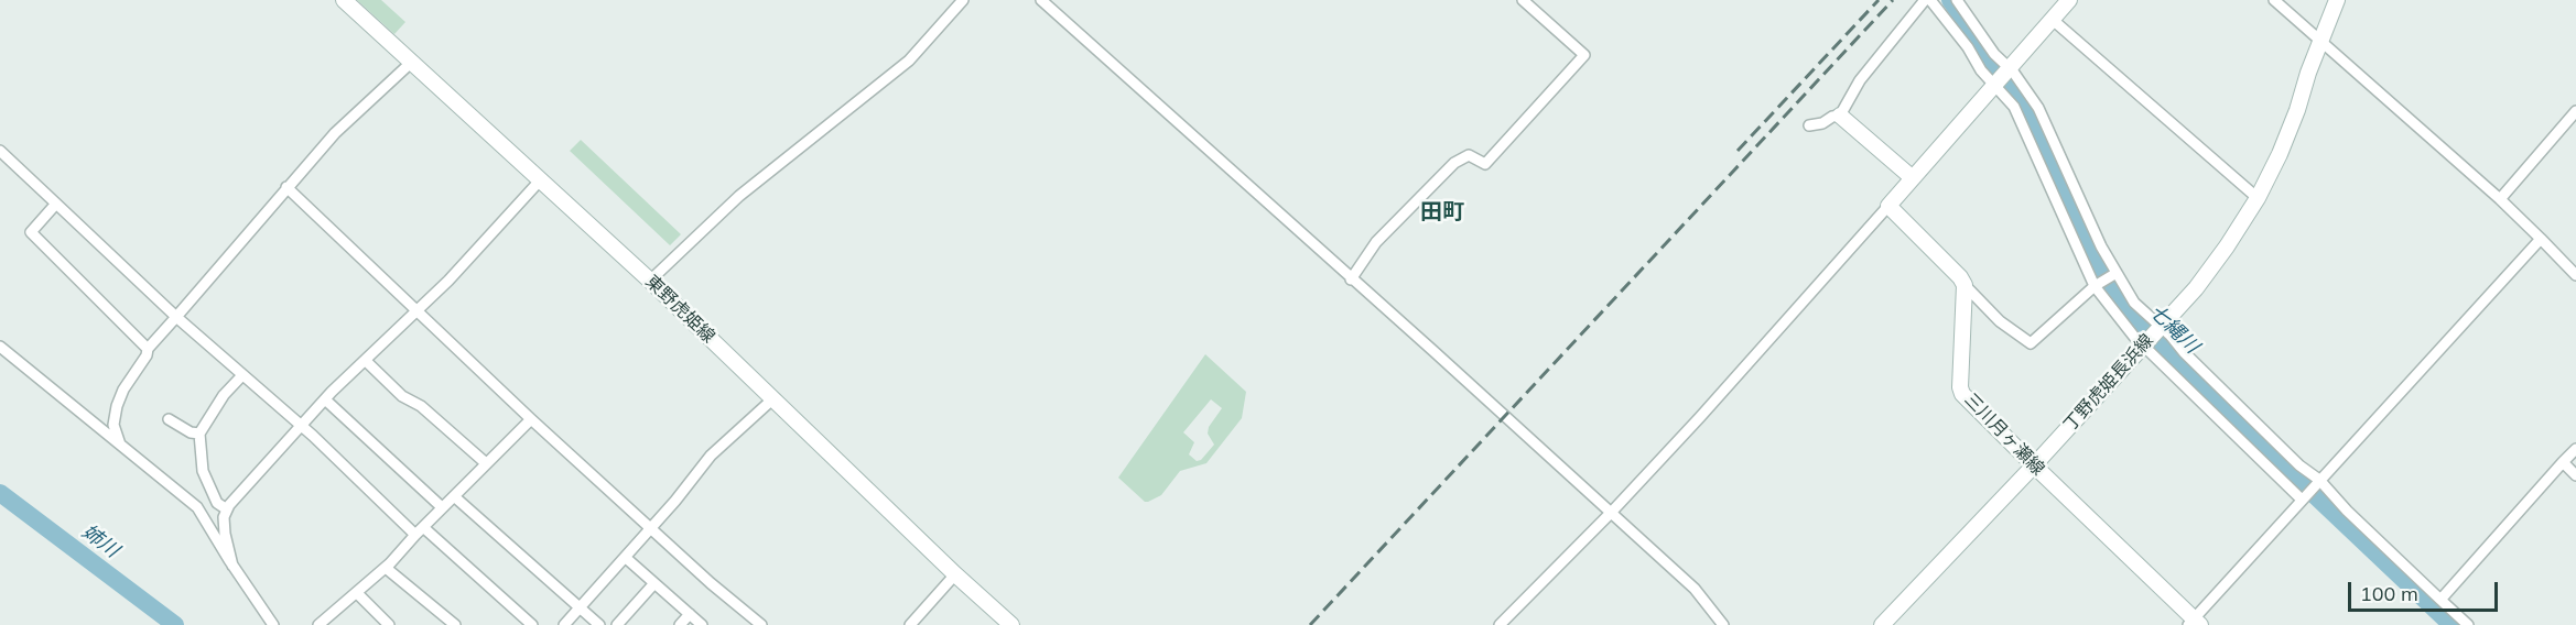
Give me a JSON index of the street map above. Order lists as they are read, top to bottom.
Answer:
{
  "streets": {
    "main road": ["東野虎姫線", "丁野虎姫長浜線", "三川月ヶ瀬線"]
  },
  "crossings": [
    ["丁野虎姫長浜線", "三川月ヶ瀬線"]
  ],
  "districts": ["田町"],
  "water": ["七縄川", "姉川"],
  "scale_bar": "100 m"
}
